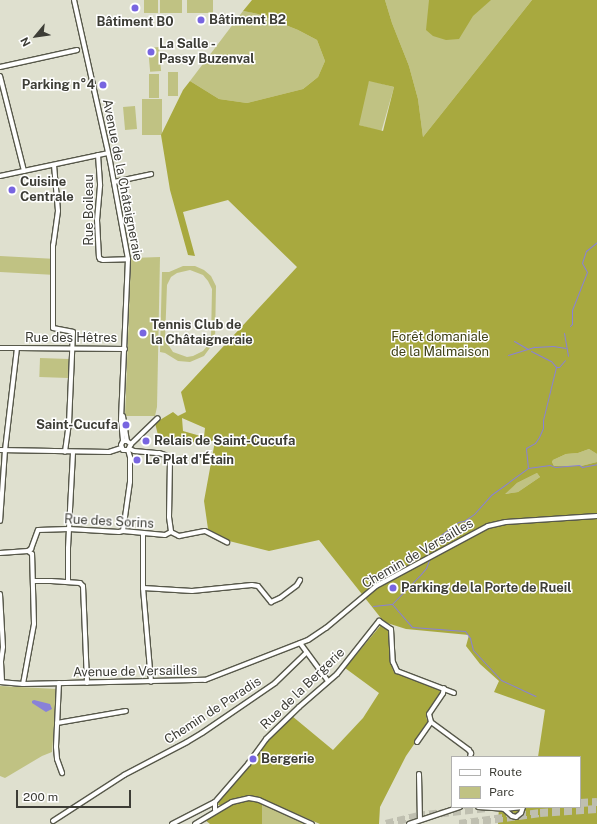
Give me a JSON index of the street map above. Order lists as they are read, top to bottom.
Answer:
{
  "streets": {
    "street": [
      "Avenue de la Châtaigneraie",
      "Rue Boileau",
      "Rue des Hêtres",
      "Rue des Sorins",
      "Chemin de Versailles",
      "Avenue de Versailles",
      "Rue de la Bergerie",
      "Chemin de Paradis"
    ]
  },
  "crossings": [
    ["Avenue de la Châtaigneraie", "Rue Boileau"],
    ["Avenue de la Châtaigneraie", "Rue des Hêtres"],
    ["Chemin de Versailles", "Avenue de Versailles"]
  ],
  "parks": ["Forêt domaniale de la Malmaison"],
  "places": [
    "Bâtiment B0",
    "Bâtiment B2",
    "La Salle - Passy Buzenval",
    "Parking n°4",
    "Cuisine Centrale",
    "Tennis Club de la Châtaigneraie",
    "Saint-Cucufa",
    "Relais de Saint-Cucufa",
    "Le Plat d'Étain",
    "Parking de la Porte de Rueil",
    "Bergerie"
  ],
  "legend": ["Route", "Parc"],
  "scale_bar": "200 m",
  "north": "bottom left"
}
